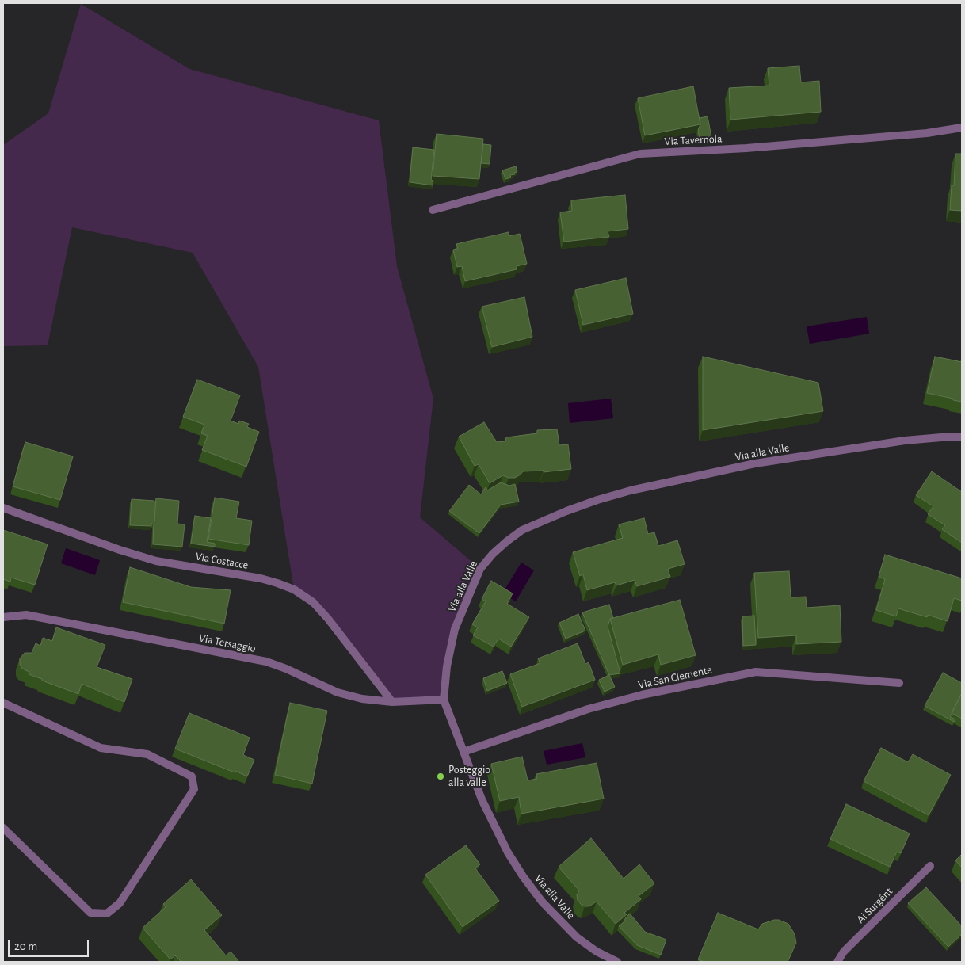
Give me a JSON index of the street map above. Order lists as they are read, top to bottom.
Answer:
{
  "streets": {
    "street": [
      "Via Tavernola",
      "Via alla Valle",
      "Via Costacce",
      "Via Tersaggio",
      "Via San Clemente",
      "Ai Surgént"
    ]
  },
  "crossings": [
    ["Via alla Valle", "Via Tersaggio"],
    ["Via alla Valle", "Via San Clemente"],
    ["Via Costacce", "Via Tersaggio"]
  ],
  "places": ["Posteggio alla valle"],
  "scale_bar": "20 m"
}
